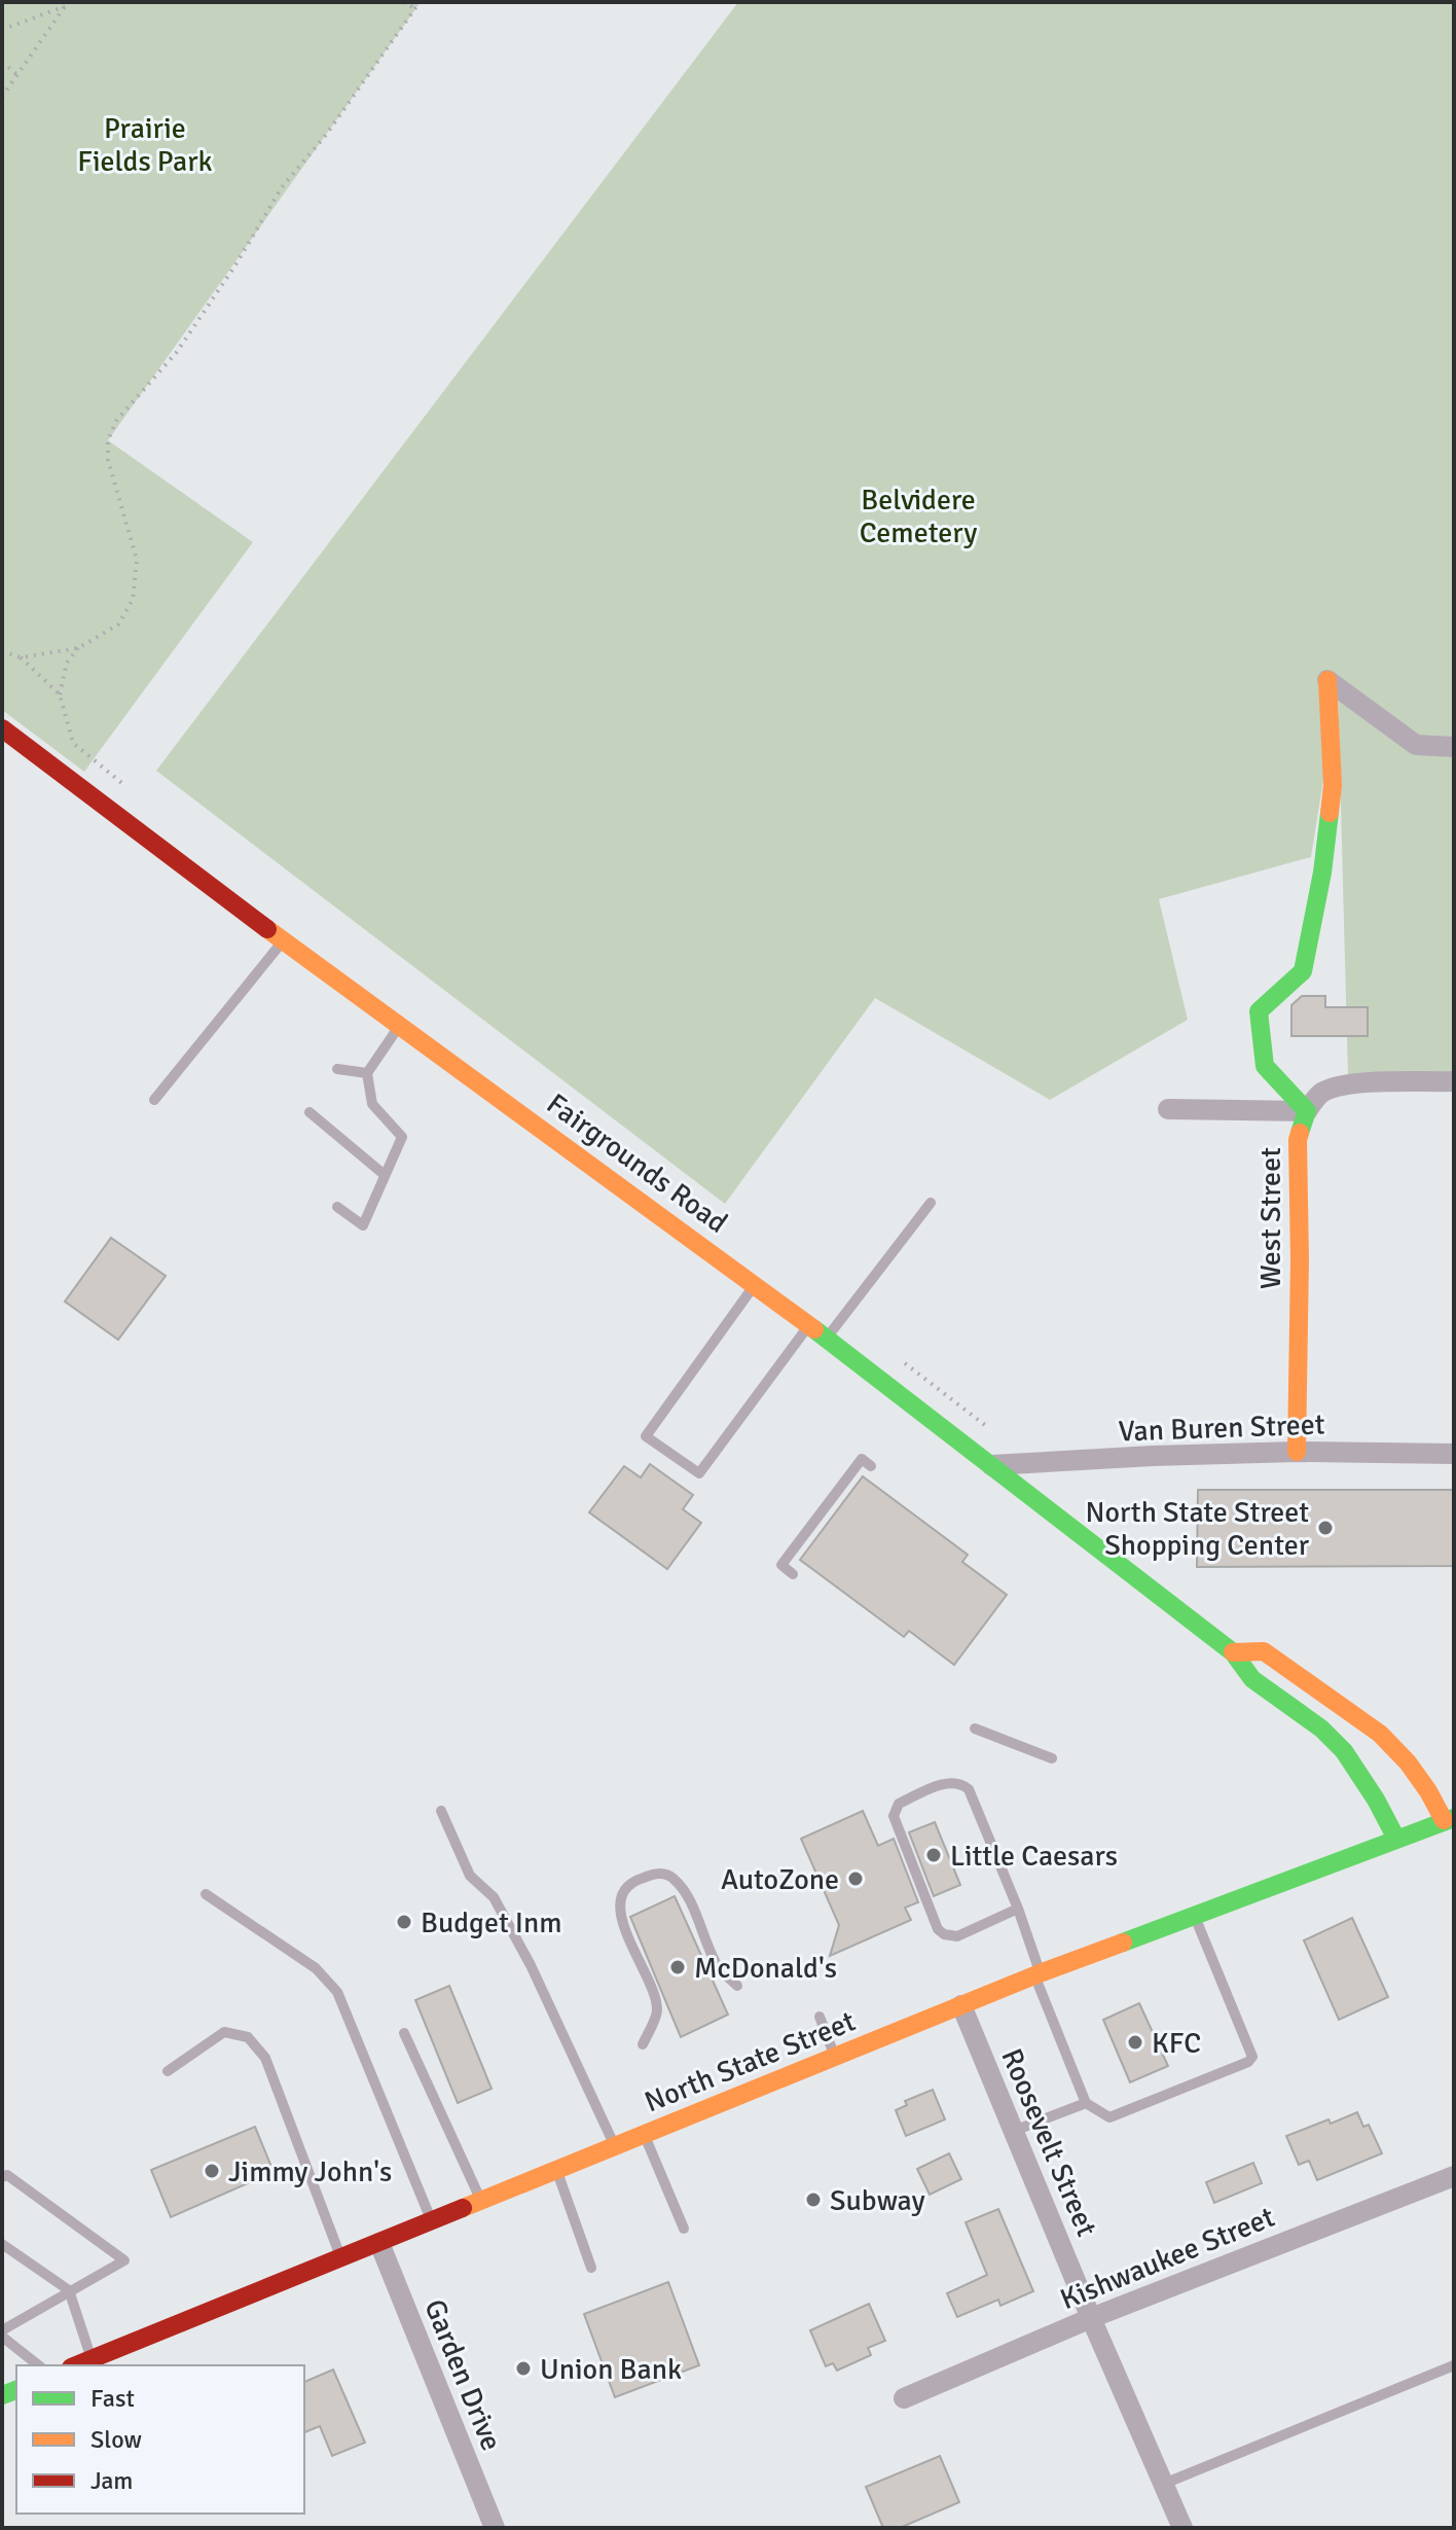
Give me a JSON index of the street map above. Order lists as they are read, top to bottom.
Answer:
{
  "streets": {
    "main road": ["Fairgrounds Road", "West Street", "North State Street"],
    "street": [
      "Van Buren Street",
      "Roosevelt Street",
      "Kishwaukee Street",
      "Garden Drive"
    ]
  },
  "crossings": [
    ["Fairgrounds Road", "Van Buren Street"],
    ["Fairgrounds Road", "North State Street"],
    ["West Street", "Van Buren Street"],
    ["North State Street", "Roosevelt Street"],
    ["North State Street", "Garden Drive"],
    ["Roosevelt Street", "Kishwaukee Street"]
  ],
  "parks": ["Prairie Fields Park", "Belvidere Cemetery"],
  "places": [
    "North State Street Shopping Center",
    "Little Caesars",
    "AutoZone",
    "Budget Inm",
    "McDonald's",
    "KFC",
    "Jimmy John's",
    "Subway",
    "Union Bank"
  ],
  "legend": ["Fast", "Slow", "Jam"]
}
